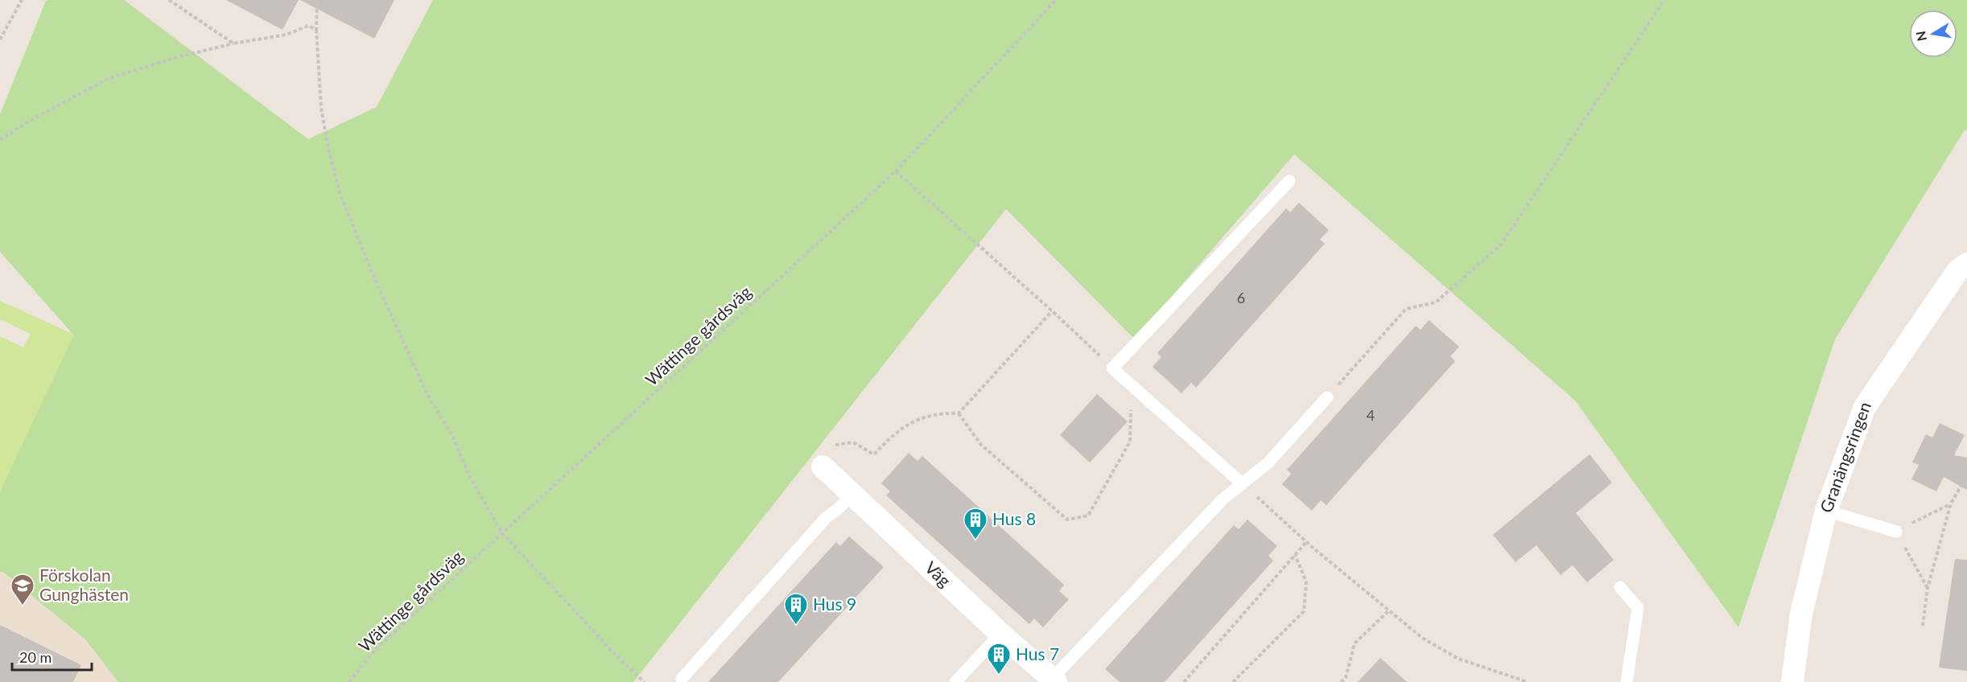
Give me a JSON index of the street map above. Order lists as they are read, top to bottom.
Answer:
{
  "streets": {
    "street": ["Granängsringen", "Väg"],
    "path": ["Wättinge gårdsväg"]
  },
  "places": {
    "building": ["Hus 8", "Hus 9", "Hus 7"],
    "school or university": ["Förskolan Gunghästen"]
  },
  "house_numbers": ["6", "4"],
  "scale_bar": "20 m",
  "north": "left"
}
